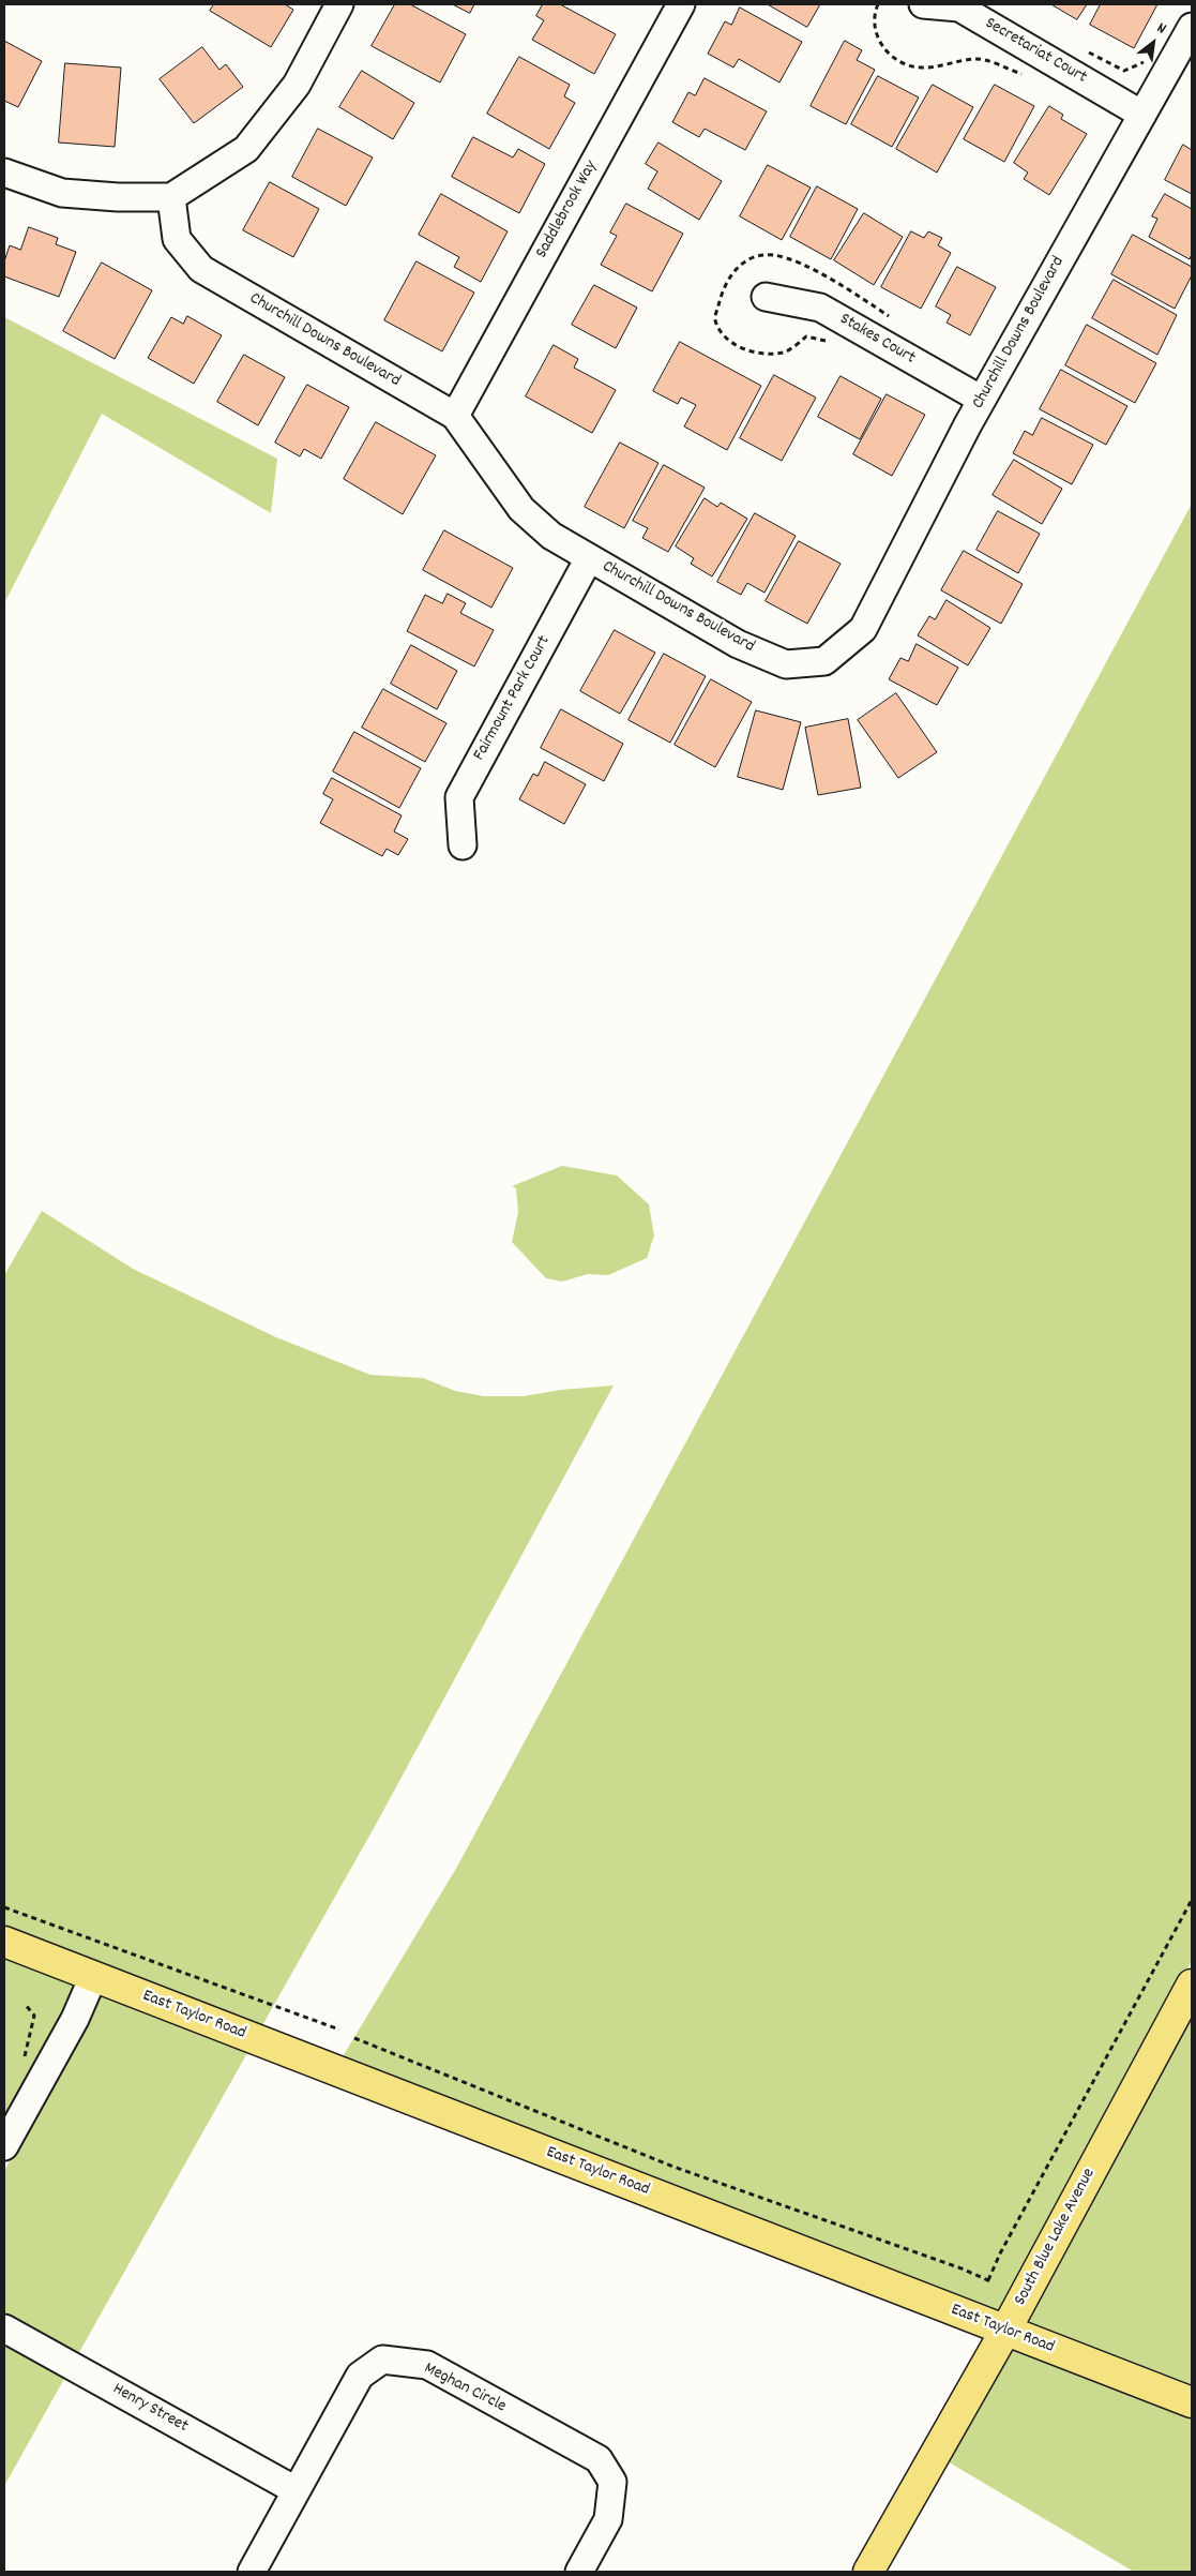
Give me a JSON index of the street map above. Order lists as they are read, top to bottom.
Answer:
{
  "streets": {
    "main road": ["East Taylor Road", "South Blue Lake Avenue"],
    "street": [
      "Secretariat Court",
      "Saddlebrook Way",
      "Churchill Downs Boulevard",
      "Stakes Court",
      "Fairmount Park Court",
      "Meghan Circle",
      "Henry Street"
    ]
  },
  "crossings": [
    ["Secretariat Court", "Churchill Downs Boulevard"],
    ["Saddlebrook Way", "Churchill Downs Boulevard"],
    ["Churchill Downs Boulevard", "Stakes Court"],
    ["Churchill Downs Boulevard", "Fairmount Park Court"],
    ["East Taylor Road", "South Blue Lake Avenue"],
    ["Meghan Circle", "Henry Street"]
  ],
  "north": "top right"
}
